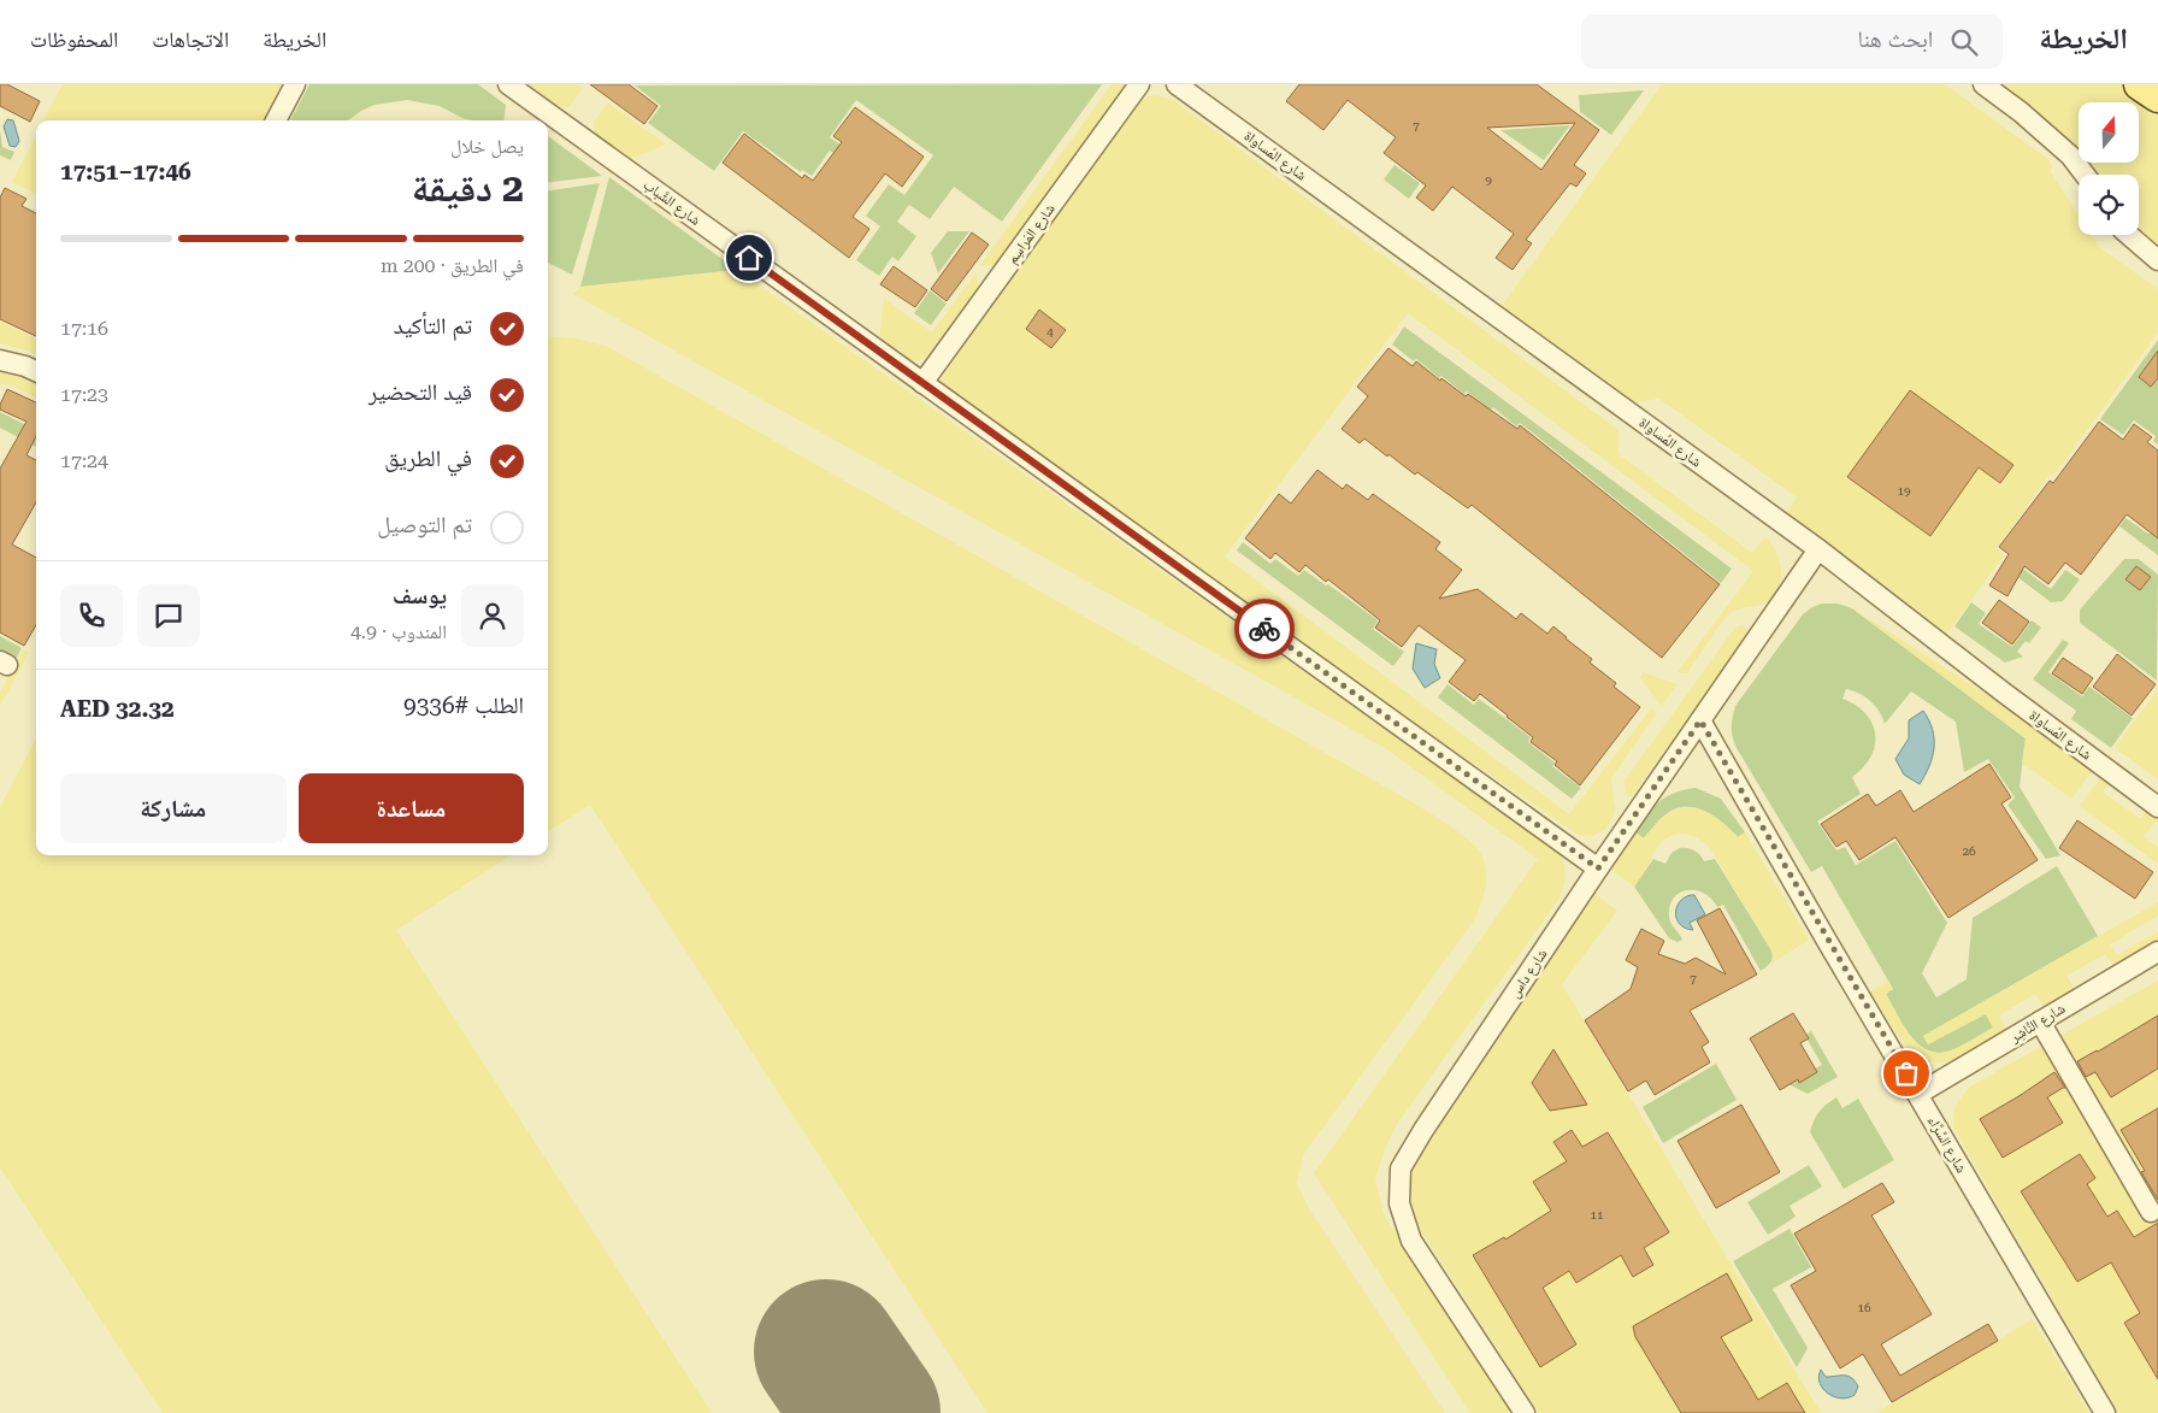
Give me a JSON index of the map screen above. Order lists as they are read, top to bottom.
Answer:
{
  "streets": {
    "street": [
      "شارع المُساواة",
      "شارع الشَّباب",
      "شارع المَراسِم",
      "شارع داس",
      "شارع النَّاشِر",
      "شارع السَّرَّاء"
    ]
  },
  "crossings": [
    ["شارع المُساواة", "شارع داس"],
    ["شارع الشَّباب", "شارع المَراسِم"],
    ["شارع الشَّباب", "شارع داس"],
    ["شارع داس", "شارع السَّرَّاء"],
    ["شارع النَّاشِر", "شارع السَّرَّاء"]
  ],
  "house_numbers": [
    "7",
    "9",
    "4",
    "19",
    "26",
    "7",
    "11",
    "16"
  ],
  "north": "top",
  "page": {
    "header": "الخريطة",
    "search": "ابحث هنا",
    "nav": ["الخريطة", "الاتجاهات", "المحفوظات"],
    "heading": ["2 دقيقة", "يصل خلال", "17:46–17:51"],
    "panel": [
      "يوسف",
      "المندوب · 4.9",
      "الطلب #9336",
      "AED 32.32"
    ],
    "bar": "في الطريق · 200 m",
    "list": [
      ["تم التأكيد", "17:16"],
      ["قيد التحضير", "17:23"],
      ["في الطريق", "17:24"],
      "تم التوصيل"
    ],
    "buttons": ["مساعدة", "مشاركة"]
  }
}
